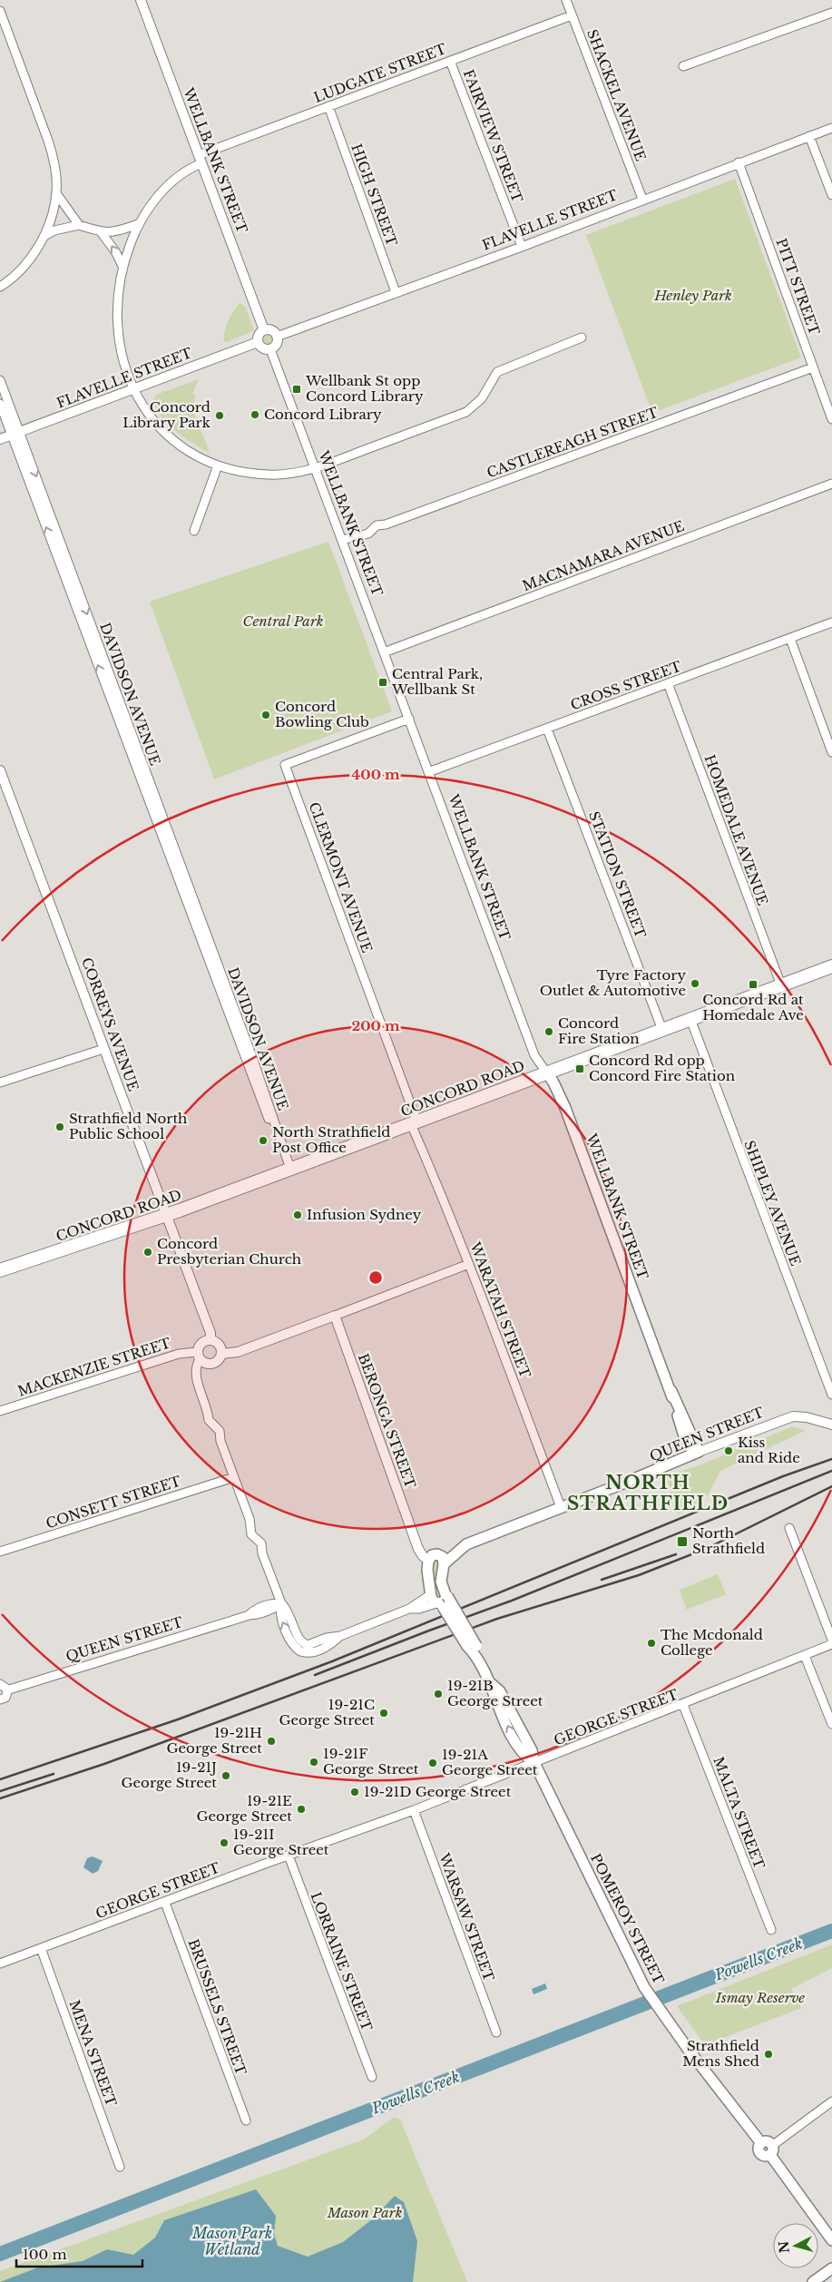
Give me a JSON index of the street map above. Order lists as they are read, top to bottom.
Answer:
{
  "streets": {
    "main road": [
      "WELLBANK STREET",
      "CONCORD ROAD",
      "QUEEN STREET",
      "POMEROY STREET"
    ],
    "street": [
      "LUDGATE STREET",
      "SHACKEL AVENUE",
      "FAIRVIEW STREET",
      "HIGH STREET",
      "FLAVELLE STREET",
      "PITT STREET",
      "CASTLEREAGH STREET",
      "MACNAMARA AVENUE",
      "CROSS STREET",
      "DAVIDSON AVENUE",
      "HOMEDALE AVENUE",
      "STATION STREET",
      "CLERMONT AVENUE",
      "CORREYS AVENUE",
      "SHIPLEY AVENUE",
      "WARATAH STREET",
      "MACKENZIE STREET",
      "BERONGA STREET",
      "CONSETT STREET",
      "GEORGE STREET",
      "MALTA STREET",
      "WARSAW STREET",
      "LORRAINE STREET",
      "BRUSSELS STREET",
      "MENA STREET"
    ]
  },
  "crossings": [
    ["LUDGATE STREET", "SHACKEL AVENUE"],
    ["LUDGATE STREET", "FAIRVIEW STREET"],
    ["LUDGATE STREET", "WELLBANK STREET"],
    ["LUDGATE STREET", "HIGH STREET"],
    ["LUDGATE STREET", "FLAVELLE STREET"],
    ["SHACKEL AVENUE", "FLAVELLE STREET"],
    ["FAIRVIEW STREET", "FLAVELLE STREET"],
    ["WELLBANK STREET", "FLAVELLE STREET"],
    ["WELLBANK STREET", "CASTLEREAGH STREET"],
    ["WELLBANK STREET", "MACNAMARA AVENUE"],
    ["WELLBANK STREET", "CROSS STREET"],
    ["WELLBANK STREET", "CLERMONT AVENUE"],
    ["WELLBANK STREET", "CONCORD ROAD"],
    ["WELLBANK STREET", "QUEEN STREET"],
    ["HIGH STREET", "FLAVELLE STREET"],
    ["FLAVELLE STREET", "PITT STREET"],
    ["FLAVELLE STREET", "DAVIDSON AVENUE"],
    ["PITT STREET", "CASTLEREAGH STREET"],
    ["CROSS STREET", "HOMEDALE AVENUE"],
    ["CROSS STREET", "STATION STREET"],
    ["DAVIDSON AVENUE", "CONCORD ROAD"],
    ["HOMEDALE AVENUE", "CONCORD ROAD"],
    ["STATION STREET", "CONCORD ROAD"],
    ["CLERMONT AVENUE", "CONCORD ROAD"],
    ["CLERMONT AVENUE", "WARATAH STREET"],
    ["CORREYS AVENUE", "CONCORD ROAD"],
    ["CORREYS AVENUE", "MACKENZIE STREET"],
    ["CONCORD ROAD", "SHIPLEY AVENUE"],
    ["CONCORD ROAD", "WARATAH STREET"],
    ["WARATAH STREET", "QUEEN STREET"],
    ["BERONGA STREET", "QUEEN STREET"],
    ["GEORGE STREET", "MALTA STREET"],
    ["GEORGE STREET", "WARSAW STREET"],
    ["GEORGE STREET", "POMEROY STREET"],
    ["GEORGE STREET", "LORRAINE STREET"],
    ["GEORGE STREET", "BRUSSELS STREET"],
    ["GEORGE STREET", "MENA STREET"]
  ],
  "districts": ["NORTH STRATHFIELD"],
  "water": ["Powells Creek", "Mason Park Wetland"],
  "parks": [
    "Henley Park",
    "Central Park",
    "Ismay Reserve",
    "Mason Park"
  ],
  "places": {
    "transit": [
      "Wellbank St opp Concord Library",
      "Central Park, Wellbank St",
      "Concord Rd at Homedale Ave",
      "Concord Rd opp Concord Fire Station",
      "North Strathfield"
    ],
    "other": [
      "Concord Library",
      "Concord Library Park",
      "Concord Bowling Club",
      "Tyre Factory Outlet & Automotive",
      "Concord Fire Station",
      "Strathfield North Public School",
      "North Strathfield Post Office",
      "Infusion Sydney",
      "Concord Presbyterian Church",
      "Kiss and Ride",
      "The Mcdonald College",
      "19-21B George Street",
      "19-21C George Street",
      "19-21H George Street",
      "19-21F George Street",
      "19-21A George Street",
      "19-21J George Street",
      "19-21D George Street",
      "19-21E George Street",
      "19-21I George Street",
      "Strathfield Mens Shed"
    ]
  },
  "scale_bar": "100 m",
  "north": "left",
  "rings": ["400 m", "200 m"]
}
